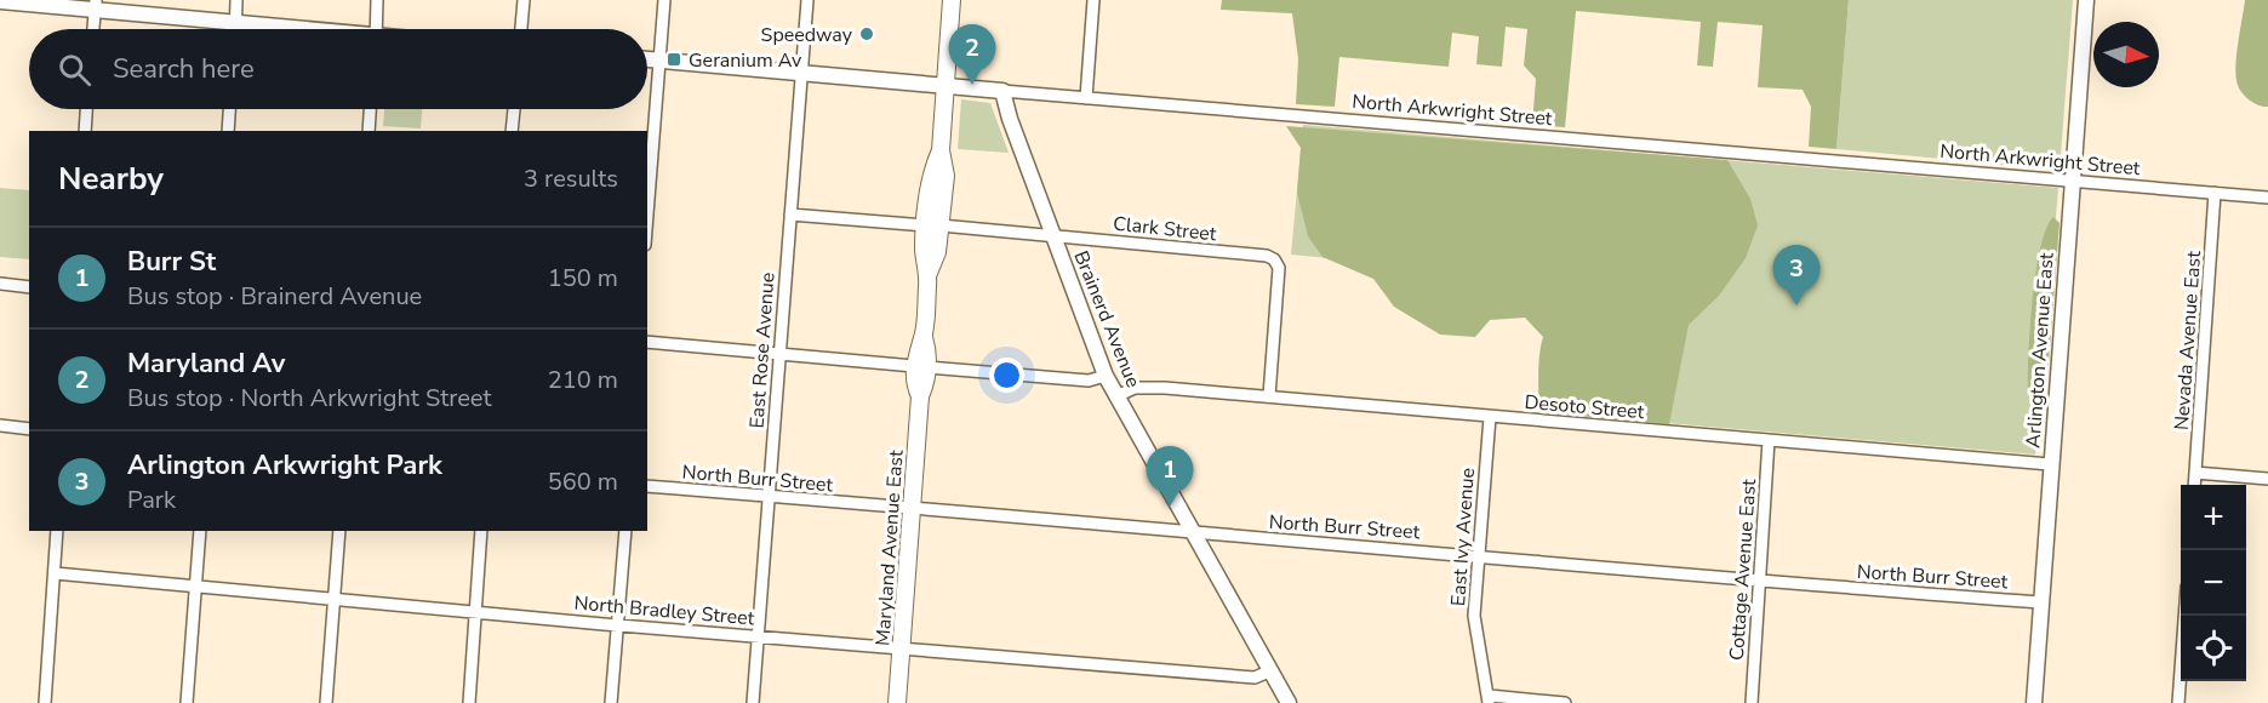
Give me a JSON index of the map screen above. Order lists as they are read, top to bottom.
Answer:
{
  "streets": {
    "main road": ["Maryland Avenue East"],
    "street": [
      "North Arkwright Street",
      "Clark Street",
      "Brainerd Avenue",
      "Nevada Avenue East",
      "East Rose Avenue",
      "Arlington Avenue East",
      "Desoto Street",
      "North Burr Street",
      "East Ivy Avenue",
      "Cottage Avenue East",
      "North Bradley Street"
    ]
  },
  "crossings": [
    ["North Arkwright Street", "Brainerd Avenue"],
    ["North Arkwright Street", "Nevada Avenue East"],
    ["North Arkwright Street", "East Rose Avenue"],
    ["North Arkwright Street", "Arlington Avenue East"],
    ["North Arkwright Street", "Maryland Avenue East"],
    ["Clark Street", "Brainerd Avenue"],
    ["Clark Street", "East Rose Avenue"],
    ["Clark Street", "Desoto Street"],
    ["Clark Street", "Maryland Avenue East"],
    ["Brainerd Avenue", "Desoto Street"],
    ["Brainerd Avenue", "North Burr Street"],
    ["Brainerd Avenue", "North Bradley Street"],
    ["East Rose Avenue", "North Burr Street"],
    ["East Rose Avenue", "North Bradley Street"],
    ["Arlington Avenue East", "Desoto Street"],
    ["Arlington Avenue East", "North Burr Street"],
    ["Desoto Street", "East Ivy Avenue"],
    ["Desoto Street", "Cottage Avenue East"],
    ["North Burr Street", "East Ivy Avenue"],
    ["North Burr Street", "Maryland Avenue East"],
    ["North Burr Street", "Cottage Avenue East"],
    ["Maryland Avenue East", "North Bradley Street"]
  ],
  "places": {
    "other": ["Speedway"],
    "transit": ["Geranium Av"]
  },
  "north": "right",
  "page": {
    "pins": ["2", "3", "1"],
    "search": "Search here",
    "heading": ["Nearby", "3 results"],
    "list": [
      {
        "mark": "1",
        "name": "Burr St",
        "note": "Bus stop · Brainerd Avenue",
        "value": "150 m"
      },
      {
        "mark": "2",
        "name": "Maryland Av",
        "note": "Bus stop · North Arkwright Street",
        "value": "210 m"
      },
      {
        "mark": "3",
        "name": "Arlington Arkwright Park",
        "note": "Park",
        "value": "560 m"
      }
    ],
    "map_buttons": ["+", "−"]
  }
}
